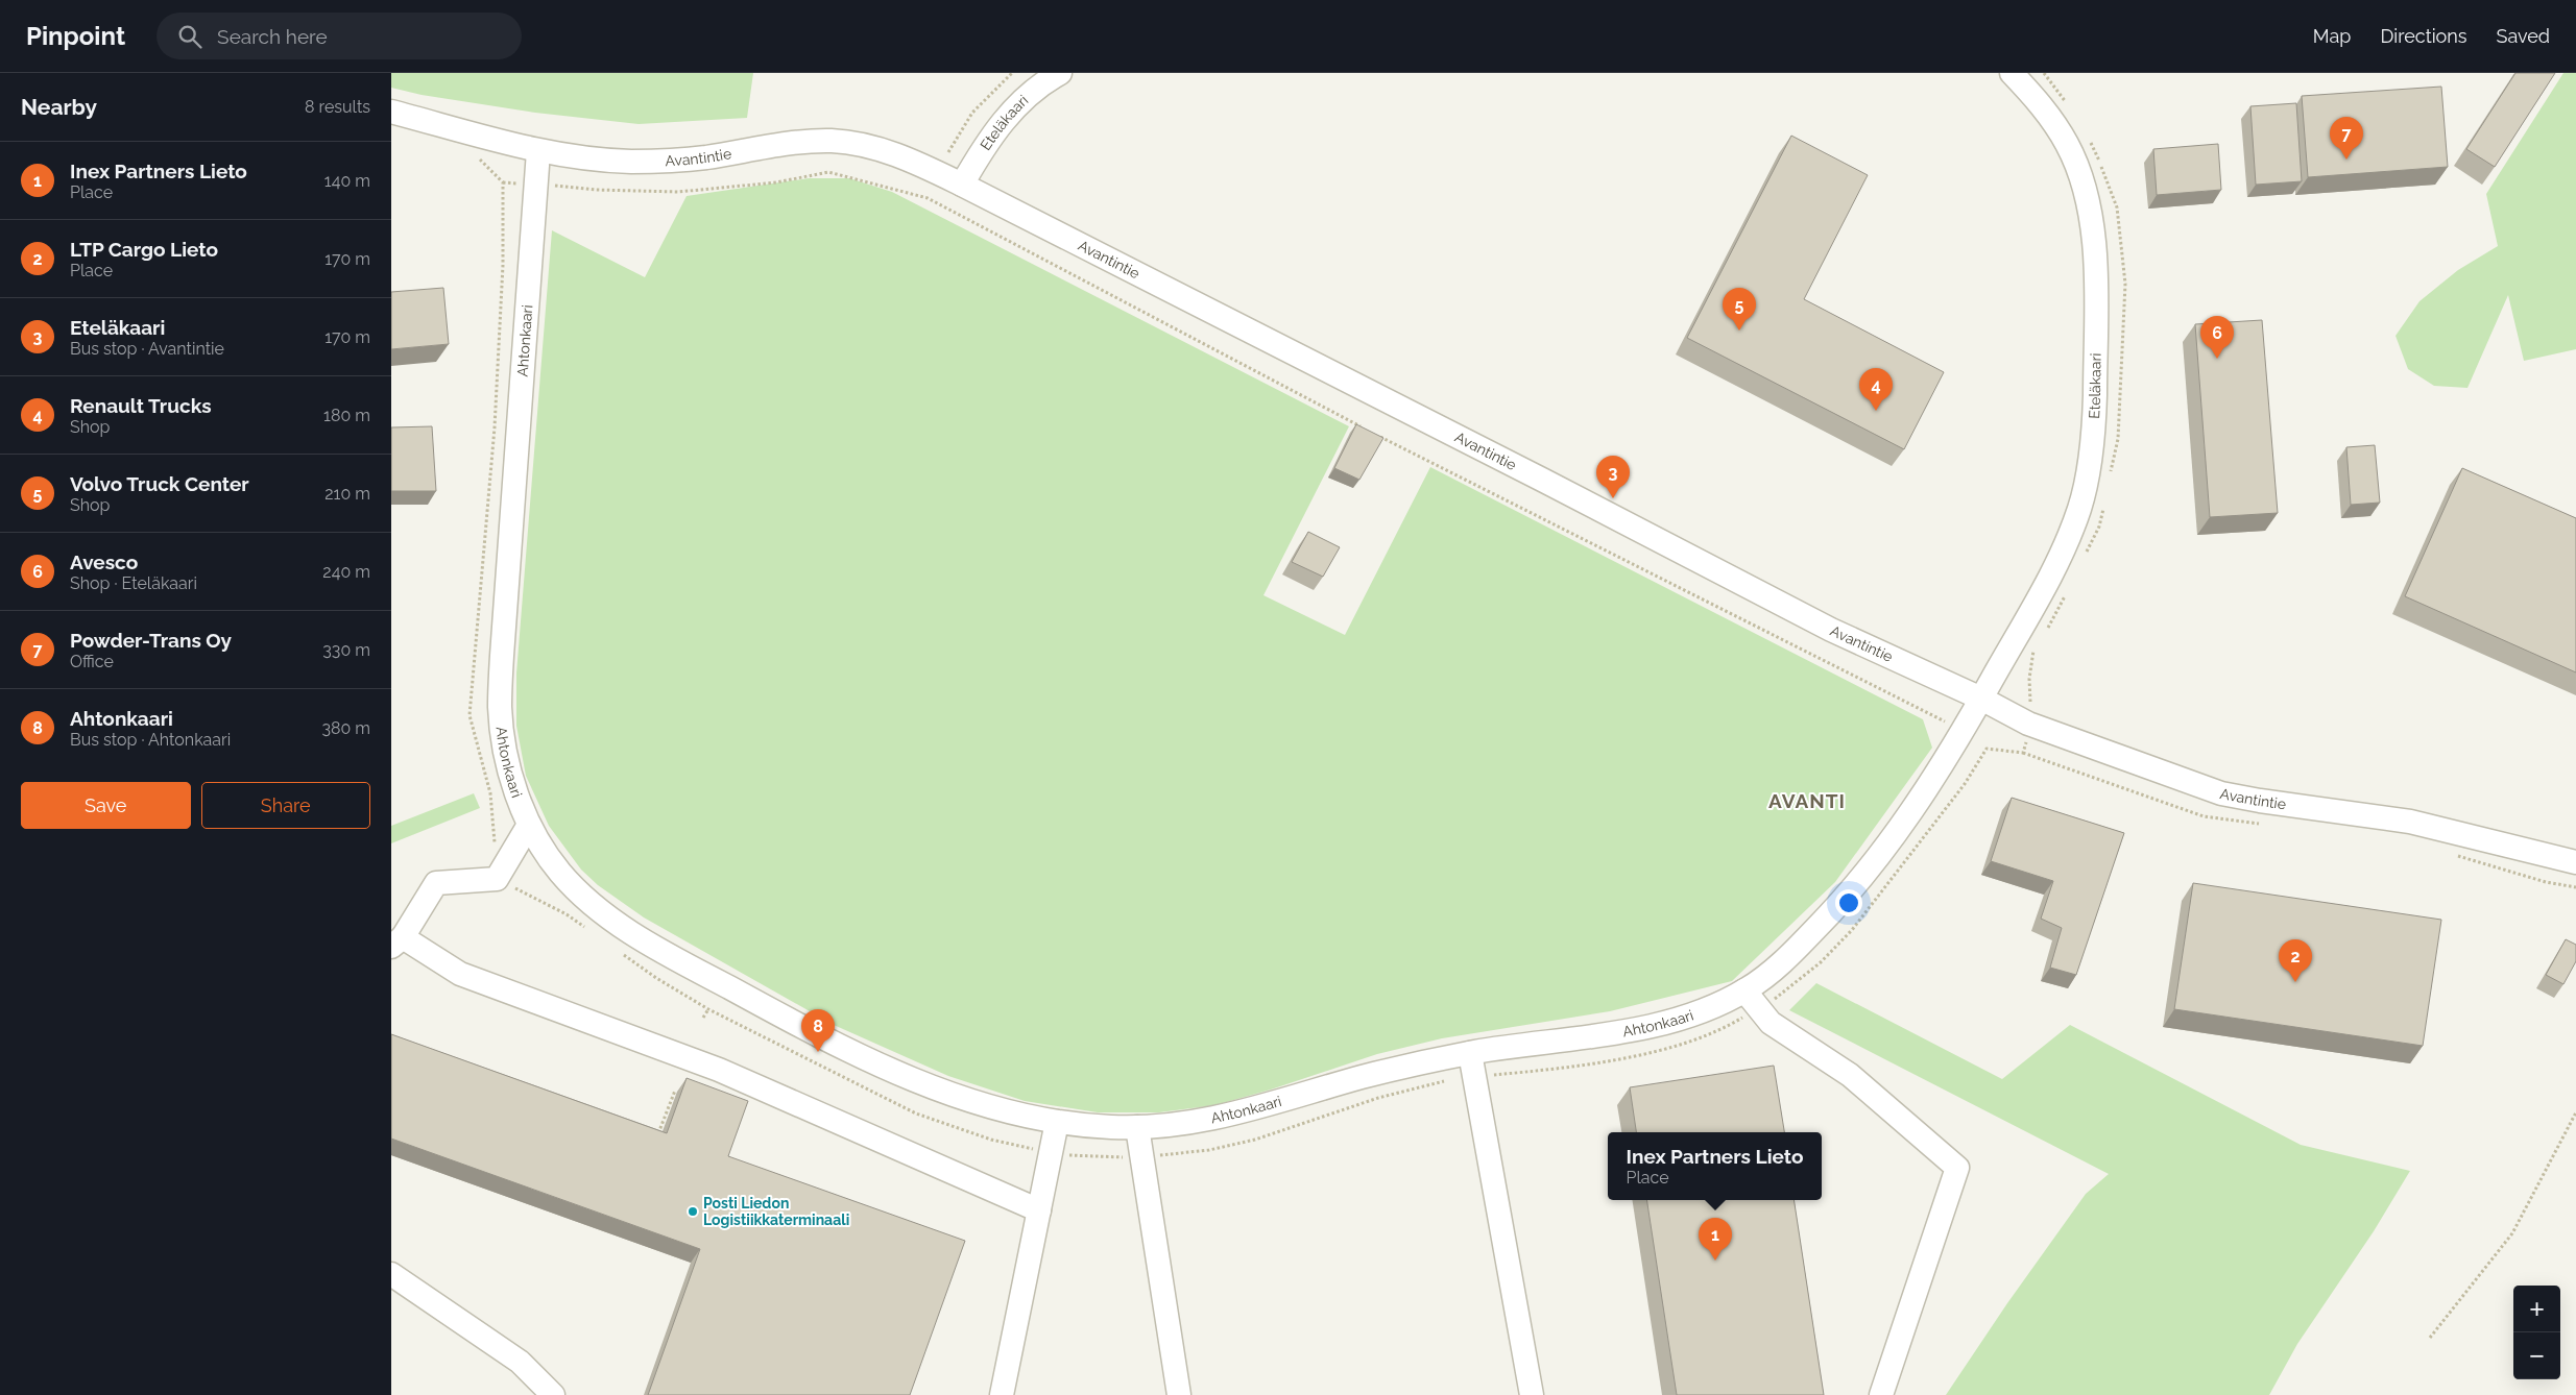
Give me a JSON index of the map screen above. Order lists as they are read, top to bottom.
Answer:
{
  "streets": {
    "street": ["Eteläkaari", "Avantintie", "Ahtonkaari"]
  },
  "crossings": [
    ["Eteläkaari", "Avantintie"],
    ["Eteläkaari", "Ahtonkaari"],
    ["Avantintie", "Ahtonkaari"]
  ],
  "districts": ["AVANTI"],
  "places": ["Posti Liedon Logistiikkaterminaali"],
  "page": {
    "header": "Pinpoint",
    "search": "Search here",
    "nav": ["Map", "Directions", "Saved"],
    "heading": ["Nearby", "8 results"],
    "pins": [
      "7",
      "5",
      "6",
      "4",
      "3",
      "2",
      "8",
      "1"
    ],
    "list": [
      {
        "mark": "1",
        "name": "Inex Partners Lieto",
        "note": "Place",
        "value": "140 m"
      },
      {
        "mark": "2",
        "name": "LTP Cargo Lieto",
        "note": "Place",
        "value": "170 m"
      },
      {
        "mark": "3",
        "name": "Eteläkaari",
        "note": "Bus stop · Avantintie",
        "value": "170 m"
      },
      {
        "mark": "4",
        "name": "Renault Trucks",
        "note": "Shop",
        "value": "180 m"
      },
      {
        "mark": "5",
        "name": "Volvo Truck Center",
        "note": "Shop",
        "value": "210 m"
      },
      {
        "mark": "6",
        "name": "Avesco",
        "note": "Shop · Eteläkaari",
        "value": "240 m"
      },
      {
        "mark": "7",
        "name": "Powder-Trans Oy",
        "note": "Office",
        "value": "330 m"
      },
      {
        "mark": "8",
        "name": "Ahtonkaari",
        "note": "Bus stop · Ahtonkaari",
        "value": "380 m"
      }
    ],
    "buttons": ["Save", "Share"],
    "popup": ["Inex Partners Lieto", "Place"],
    "map_buttons": ["+", "−"]
  }
}
